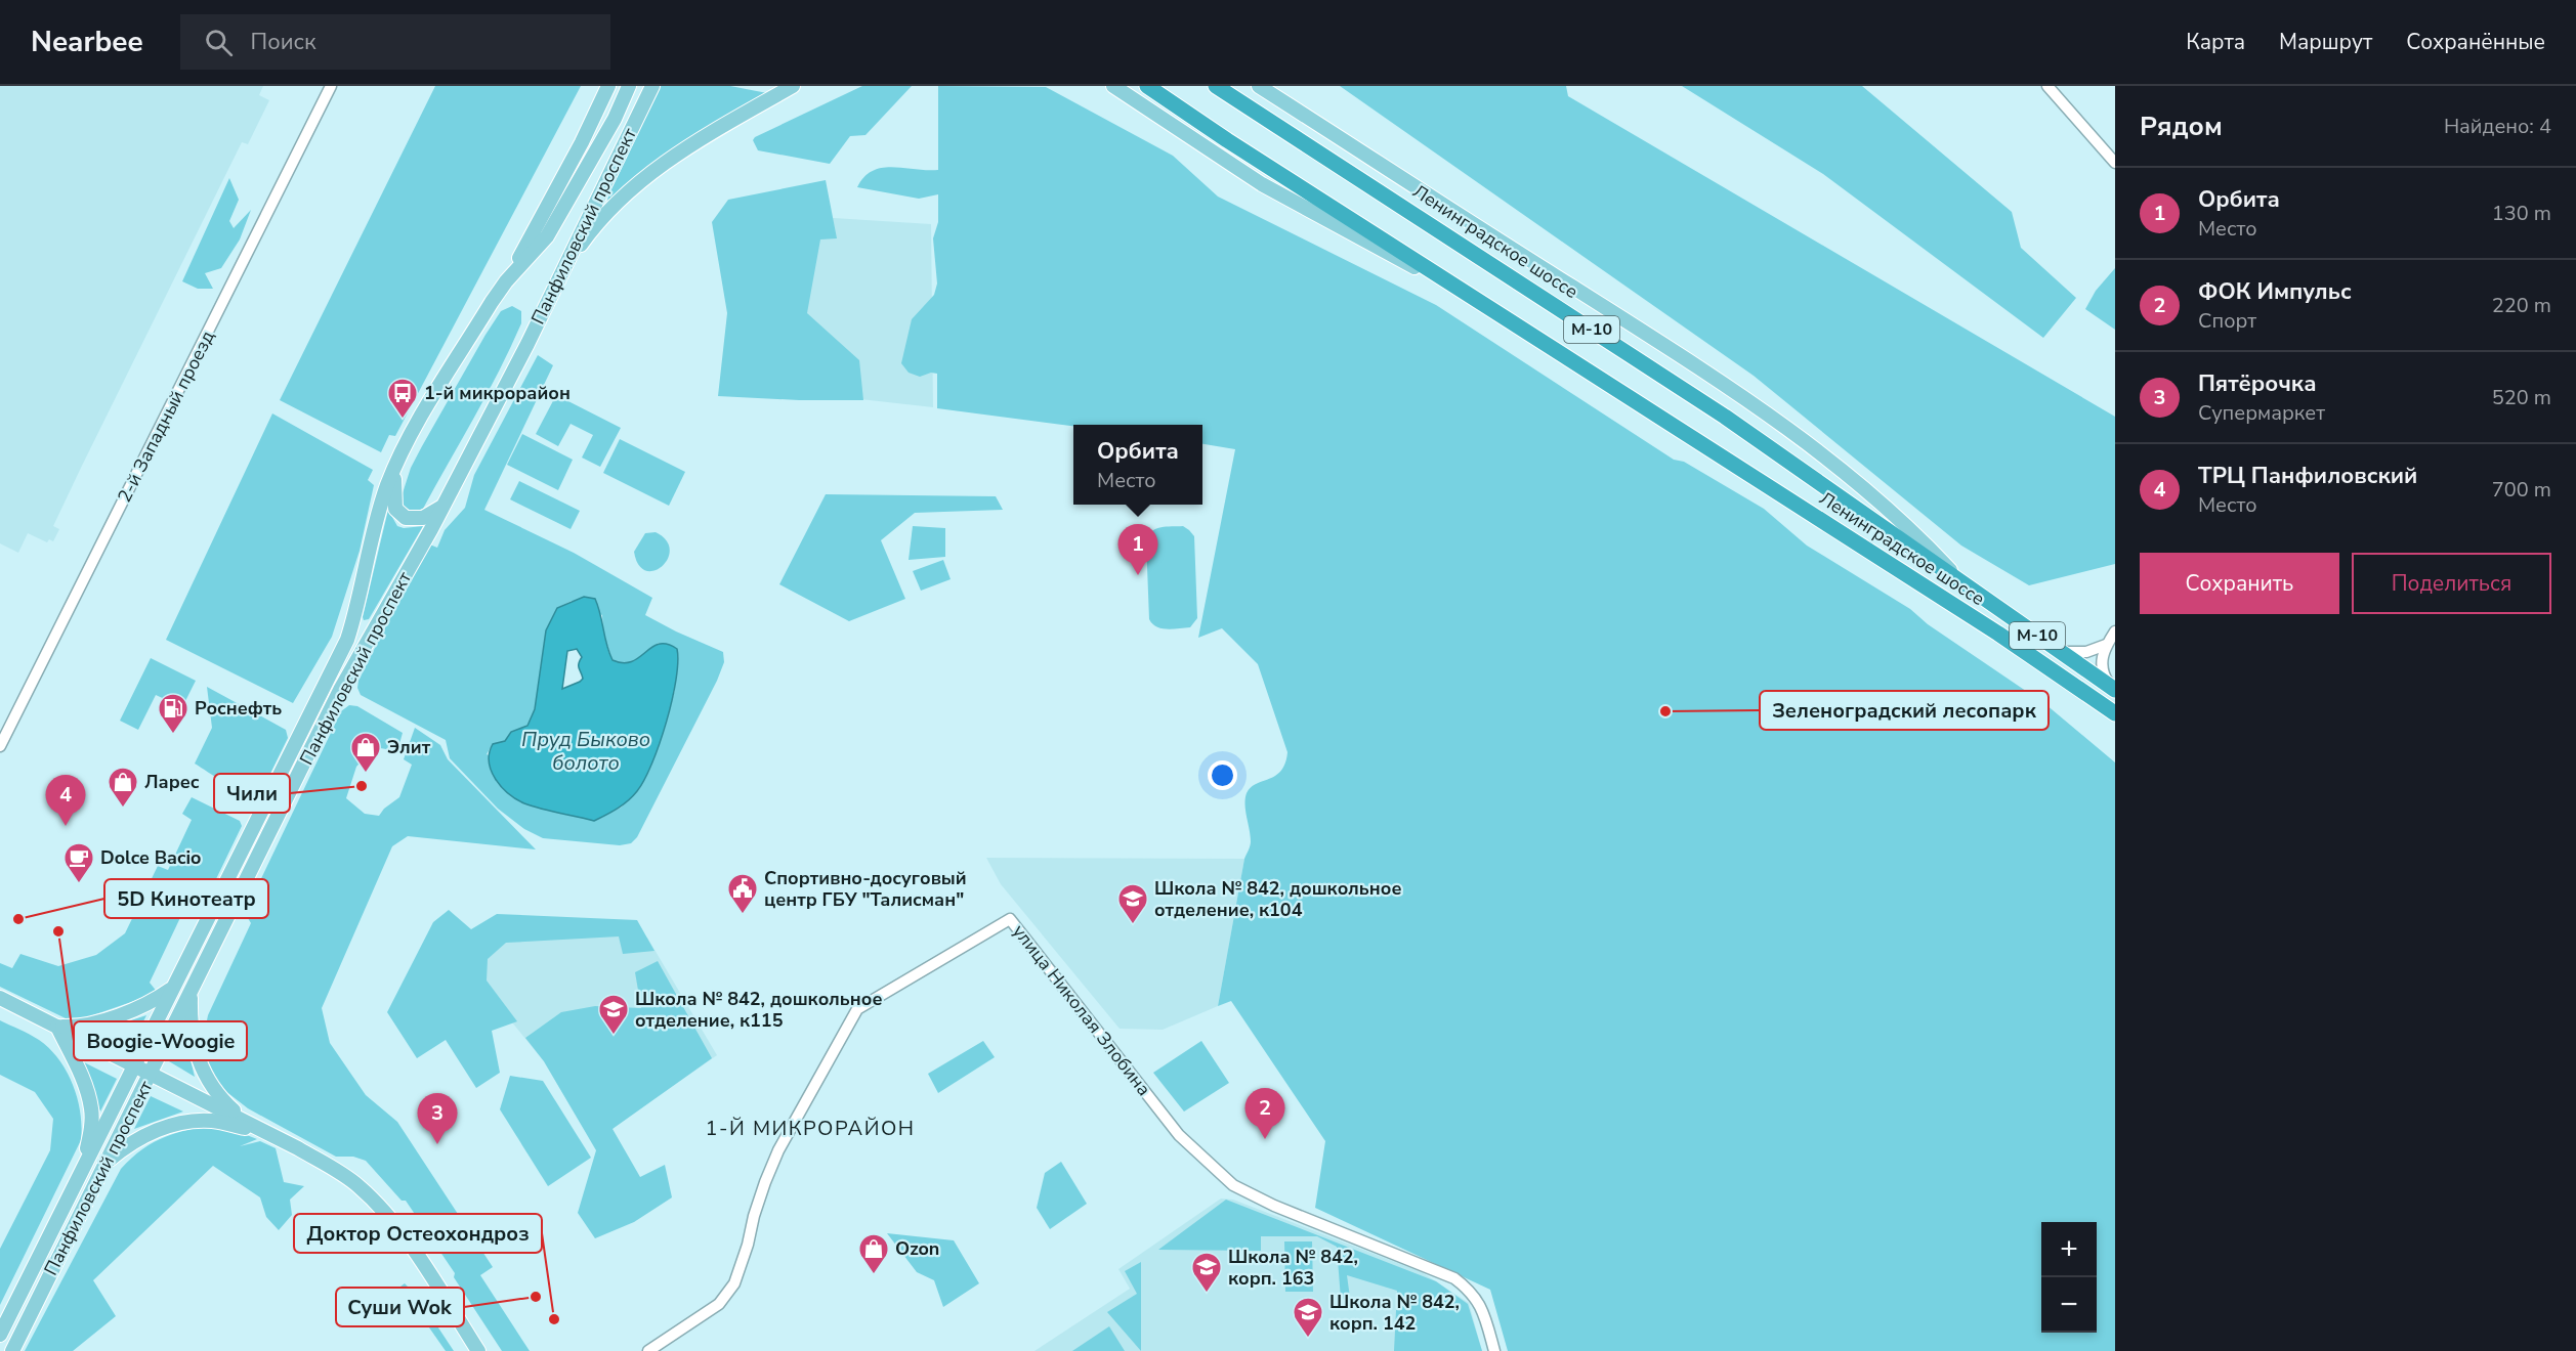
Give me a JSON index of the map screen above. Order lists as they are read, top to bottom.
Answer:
{
  "streets": {
    "highway": ["Ленинградское шоссе", "М-10"],
    "main road": ["Панфиловский проспект"],
    "street": ["2-й Западный проезд", "улица Николая Злобина"]
  },
  "districts": ["1-Й МИКРОРАЙОН"],
  "water": ["Пруд Быково болото"],
  "places": {
    "bus stop": ["1-й микрорайон"],
    "other": [
      "Зеленоградский лесопарк",
      "Чили",
      "5D Кинотеатр",
      "Boogie-Woogie",
      "Суши Wok",
      "Доктор Остеохондроз"
    ],
    "fuel station": ["Роснефть"],
    "shop": ["Элит", "Ларес", "Ozon"],
    "cafe": ["Dolce Bacio"],
    "public building": ["Спортивно-досуговый центр ГБУ \"Талисман\""],
    "school or university": [
      "Школа № 842, дошкольное отделение, к104",
      "Школа № 842, дошкольное отделение, к115",
      "Школа № 842, корп. 163",
      "Школа № 842, корп. 142"
    ]
  },
  "page": {
    "header": "Nearbee",
    "search": "Поиск",
    "nav": ["Карта", "Маршрут", "Сохранённые"],
    "heading": ["Рядом", "Найдено: 4"],
    "list": [
      {
        "mark": "1",
        "name": "Орбита",
        "note": "Место",
        "value": "130 m"
      },
      {
        "mark": "2",
        "name": "ФОК Импульс",
        "note": "Спорт",
        "value": "220 m"
      },
      {
        "mark": "3",
        "name": "Пятёрочка",
        "note": "Супермаркет",
        "value": "520 m"
      },
      {
        "mark": "4",
        "name": "ТРЦ Панфиловский",
        "note": "Место",
        "value": "700 m"
      }
    ],
    "popup": ["Орбита", "Место"],
    "pins": [
      "1",
      "4",
      "2",
      "3"
    ],
    "buttons": ["Сохранить", "Поделиться"],
    "map_buttons": ["+", "−"]
  }
}
